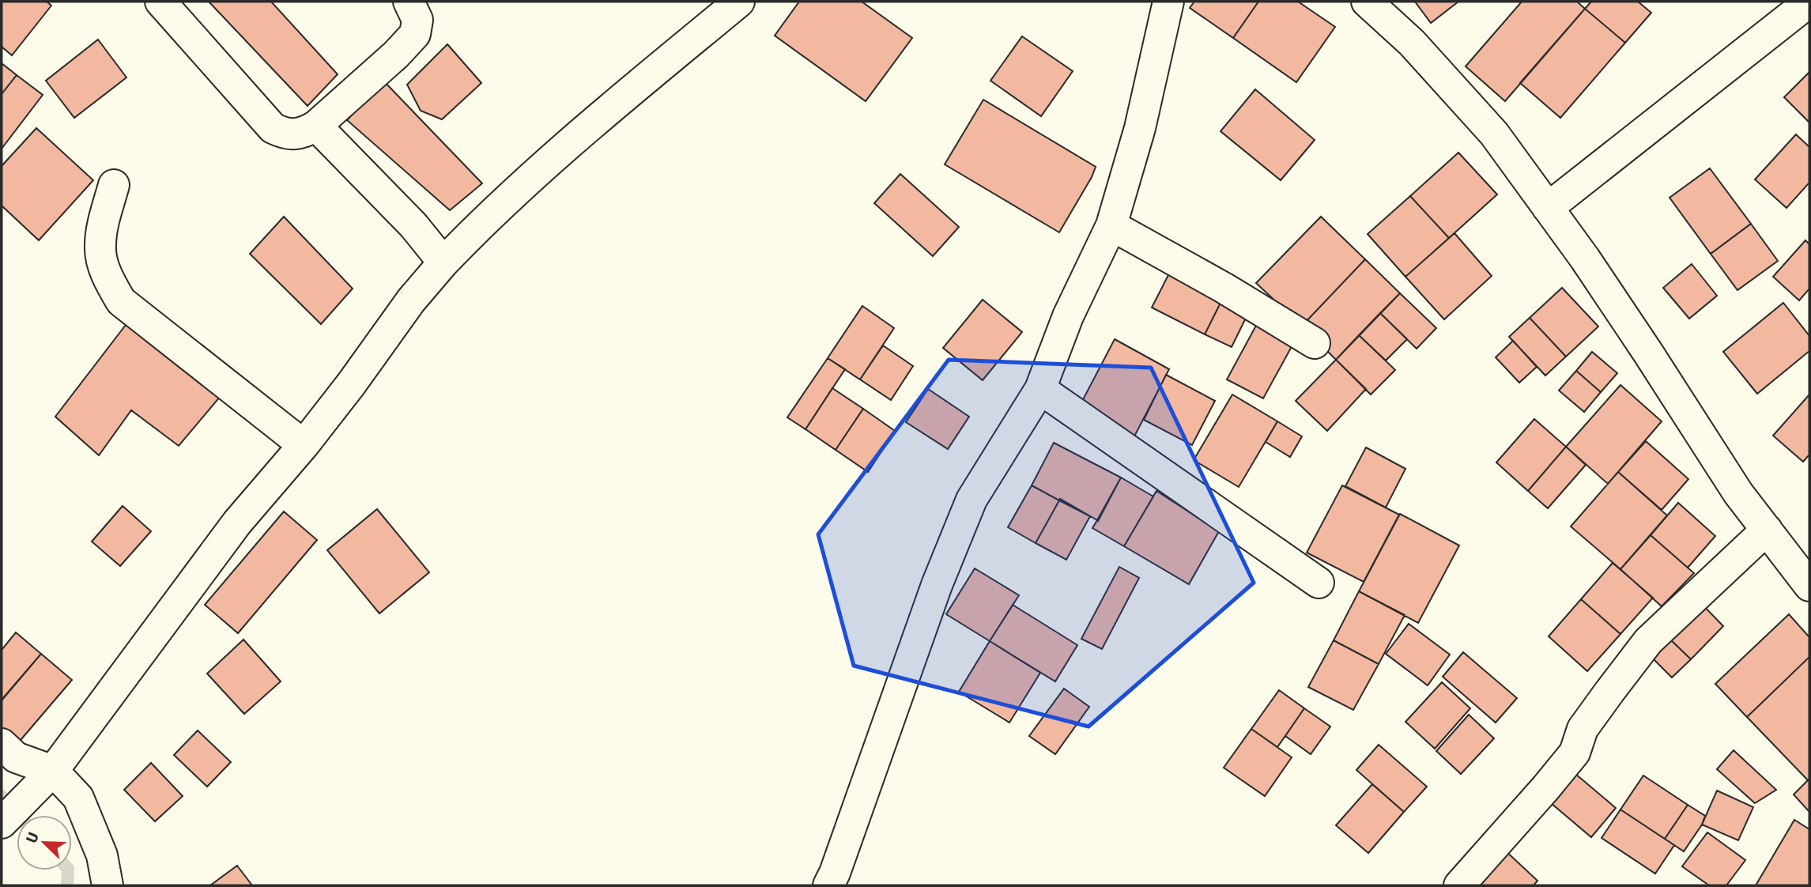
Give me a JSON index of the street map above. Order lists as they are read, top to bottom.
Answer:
{
  "north": "top left"
}
